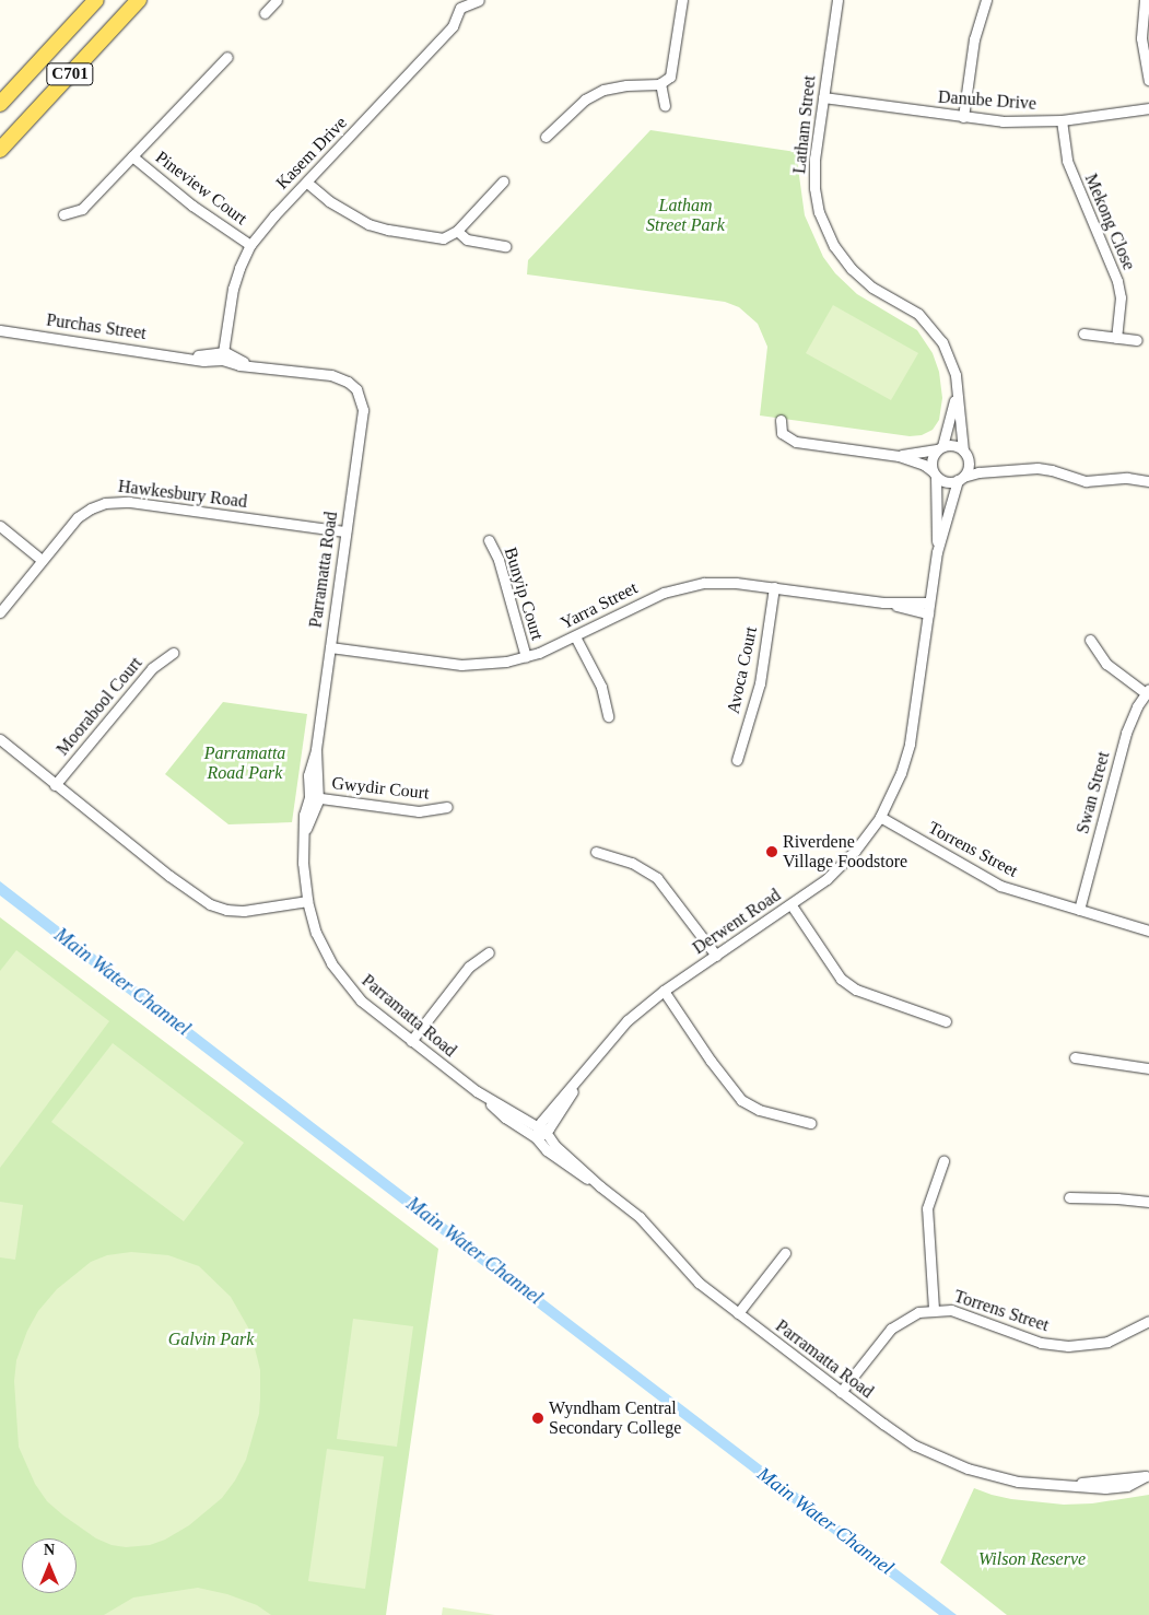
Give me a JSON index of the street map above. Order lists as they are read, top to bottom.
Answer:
{
  "streets": {
    "main road": ["C701"],
    "street": [
      "Danube Drive",
      "Latham Street",
      "Kasem Drive",
      "Pineview Court",
      "Mekong Close",
      "Purchas Street",
      "Hawkesbury Road",
      "Parramatta Road",
      "Bunyip Court",
      "Yarra Street",
      "Avoca Court",
      "Moorabool Court",
      "Gwydir Court",
      "Swan Street",
      "Torrens Street",
      "Derwent Road"
    ]
  },
  "crossings": [
    ["Danube Drive", "Latham Street"],
    ["Danube Drive", "Mekong Close"],
    ["Latham Street", "Derwent Road"],
    ["Kasem Drive", "Pineview Court"],
    ["Kasem Drive", "Purchas Street"],
    ["Kasem Drive", "Parramatta Road"],
    ["Purchas Street", "Parramatta Road"],
    ["Hawkesbury Road", "Parramatta Road"],
    ["Parramatta Road", "Yarra Street"],
    ["Parramatta Road", "Gwydir Court"],
    ["Parramatta Road", "Torrens Street"],
    ["Parramatta Road", "Derwent Road"],
    ["Bunyip Court", "Yarra Street"],
    ["Yarra Street", "Avoca Court"],
    ["Yarra Street", "Derwent Road"],
    ["Swan Street", "Torrens Street"],
    ["Torrens Street", "Derwent Road"]
  ],
  "water": ["Main Water Channel"],
  "parks": [
    "Latham Street Park",
    "Parramatta Road Park",
    "Galvin Park",
    "Wilson Reserve"
  ],
  "places": ["Riverdene Village Foodstore", "Wyndham Central Secondary College"],
  "north": "top"
}
